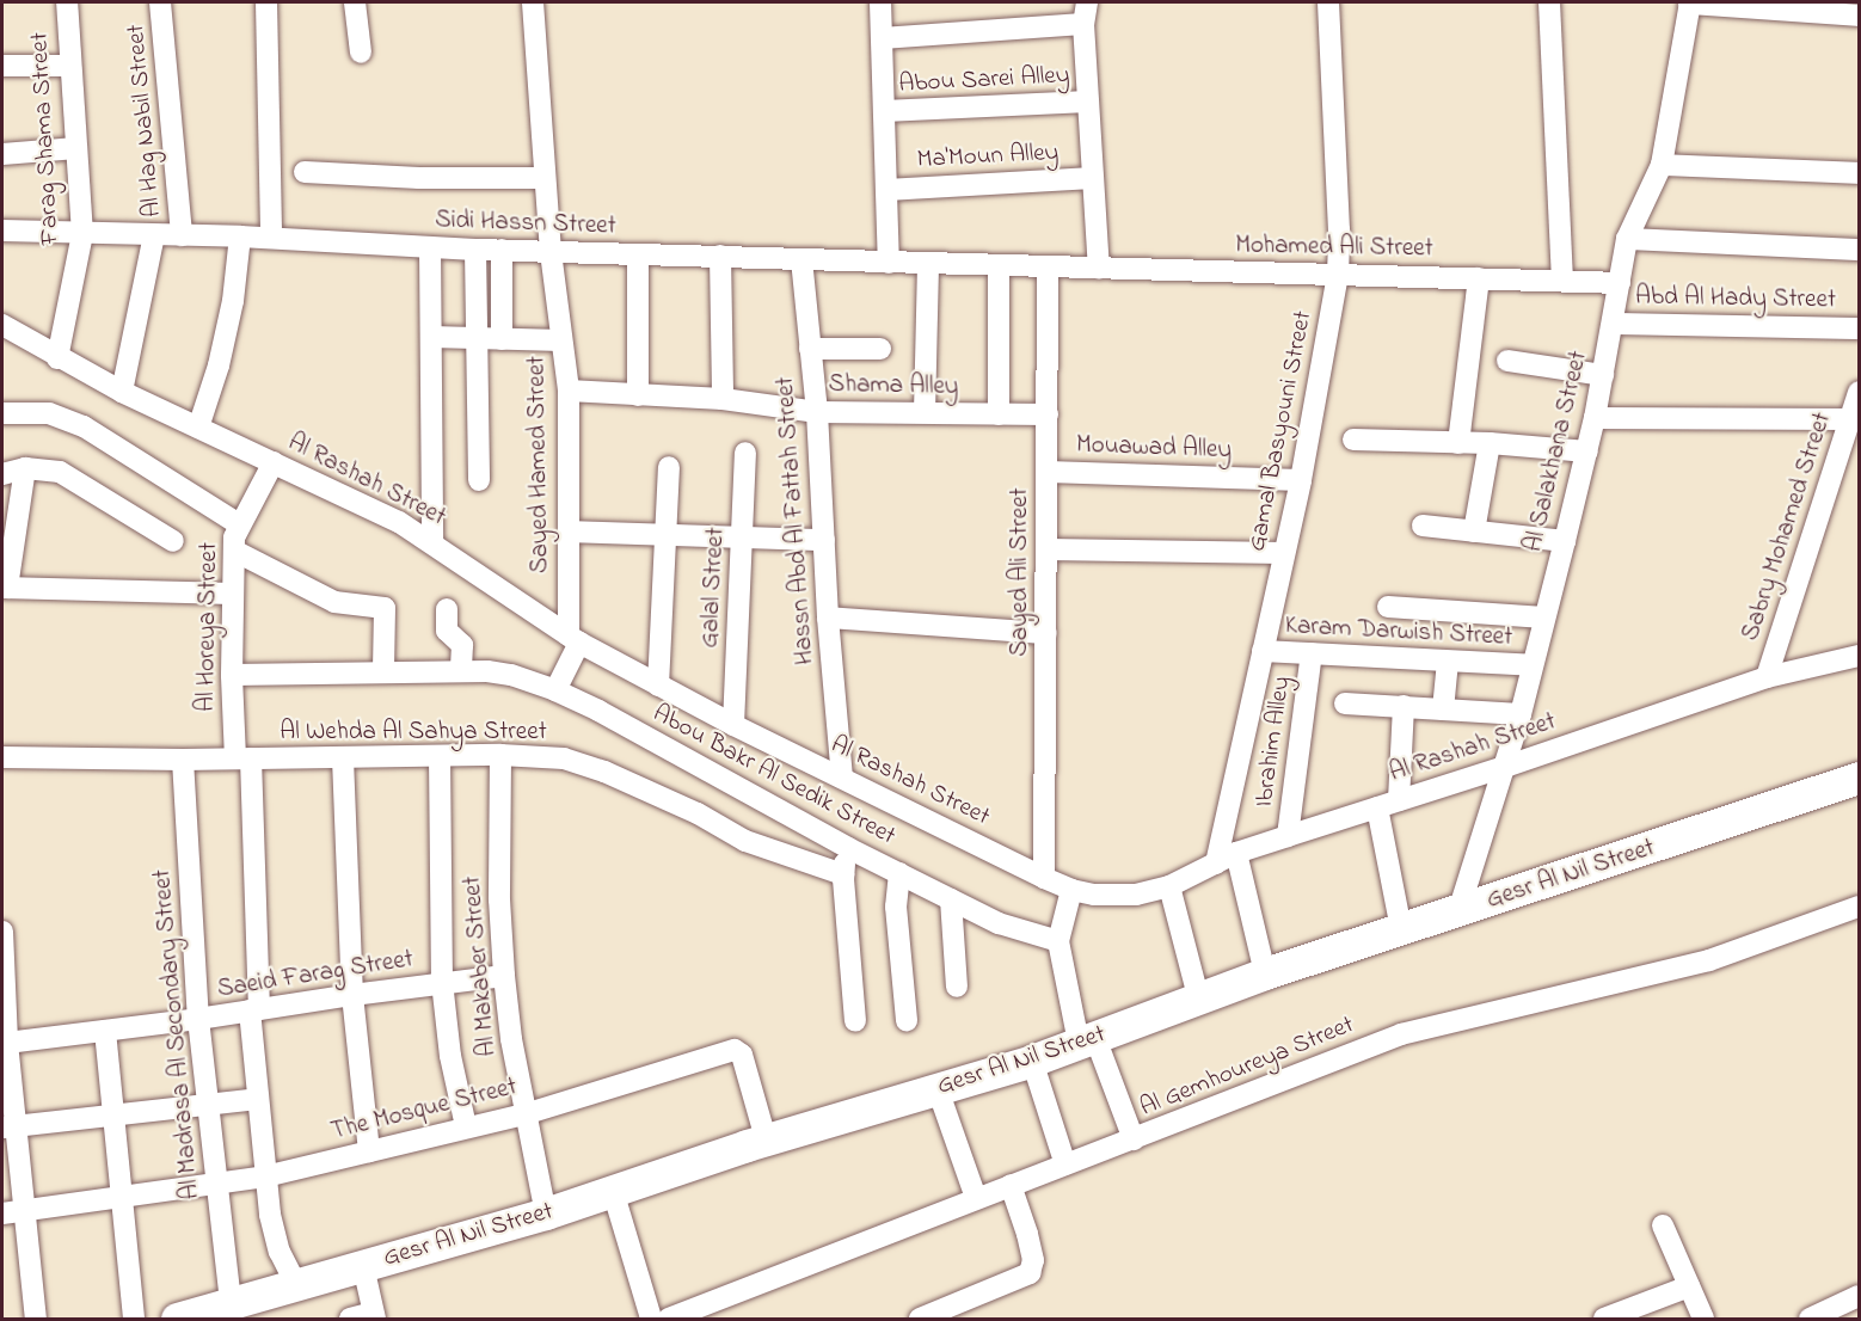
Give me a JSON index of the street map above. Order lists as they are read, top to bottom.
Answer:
{
  "streets": {
    "street": [
      "Abou Sarei Alley",
      "Al Hag Nabil Street",
      "Farag Shama Street",
      "Ma'Moun Alley",
      "Sidi Hassn Street",
      "Mohamed Ali Street",
      "Abd Al Hady Street",
      "Shama Alley",
      "Gamal Basyouni Street",
      "Mouawad Alley",
      "Al Salakhana Street",
      "Sayed Hamed Street",
      "Al Rashah Street",
      "Hassn Abd Al Fattah Street",
      "Sabry Mohamed Street",
      "Sayed Ali Street",
      "Galal Street",
      "Al Horeya Street",
      "Karam Darwish Street",
      "Al Wehda Al Sahya Street",
      "Ibrahim Alley",
      "Abou Bakr Al Sedik Street",
      "Gesr Al Nil Street",
      "Al Makaber Street",
      "Saeid Farag Street",
      "Al Madrasa Al Secondary Street",
      "Al Gemhoureya Street",
      "The Mosque Street"
    ]
  },
  "crossings": [
    ["Al Hag Nabil Street", "Sidi Hassn Street"],
    ["Farag Shama Street", "Sidi Hassn Street"],
    ["Farag Shama Street", "Al Rashah Street"],
    ["Sidi Hassn Street", "Mohamed Ali Street"],
    ["Sidi Hassn Street", "Sayed Hamed Street"],
    ["Sidi Hassn Street", "Hassn Abd Al Fattah Street"],
    ["Sidi Hassn Street", "Sayed Ali Street"],
    ["Mohamed Ali Street", "Gamal Basyouni Street"],
    ["Mohamed Ali Street", "Al Salakhana Street"],
    ["Mohamed Ali Street", "Sayed Ali Street"],
    ["Abd Al Hady Street", "Al Salakhana Street"],
    ["Shama Alley", "Sayed Hamed Street"],
    ["Shama Alley", "Hassn Abd Al Fattah Street"],
    ["Shama Alley", "Sayed Ali Street"],
    ["Gamal Basyouni Street", "Mouawad Alley"],
    ["Gamal Basyouni Street", "Al Rashah Street"],
    ["Gamal Basyouni Street", "Karam Darwish Street"],
    ["Mouawad Alley", "Sayed Ali Street"],
    ["Al Salakhana Street", "Al Rashah Street"],
    ["Al Salakhana Street", "Karam Darwish Street"],
    ["Al Salakhana Street", "Gesr Al Nil Street"],
    ["Sayed Hamed Street", "Al Rashah Street"],
    ["Sayed Hamed Street", "Abou Bakr Al Sedik Street"],
    ["Al Rashah Street", "Hassn Abd Al Fattah Street"],
    ["Al Rashah Street", "Sabry Mohamed Street"],
    ["Al Rashah Street", "Sayed Ali Street"],
    ["Al Rashah Street", "Galal Street"],
    ["Al Rashah Street", "Al Horeya Street"],
    ["Al Rashah Street", "Ibrahim Alley"],
    ["Al Horeya Street", "Al Wehda Al Sahya Street"],
    ["Al Horeya Street", "Abou Bakr Al Sedik Street"],
    ["Al Horeya Street", "Gesr Al Nil Street"],
    ["Al Horeya Street", "Saeid Farag Street"],
    ["Al Horeya Street", "The Mosque Street"],
    ["Karam Darwish Street", "Ibrahim Alley"],
    ["Al Wehda Al Sahya Street", "Al Makaber Street"],
    ["Al Wehda Al Sahya Street", "Al Madrasa Al Secondary Street"],
    ["Gesr Al Nil Street", "Al Makaber Street"],
    ["Gesr Al Nil Street", "Al Madrasa Al Secondary Street"],
    ["Gesr Al Nil Street", "The Mosque Street"],
    ["Al Makaber Street", "Saeid Farag Street"],
    ["Al Makaber Street", "The Mosque Street"],
    ["Saeid Farag Street", "Al Madrasa Al Secondary Street"],
    ["Al Madrasa Al Secondary Street", "The Mosque Street"]
  ]
}
